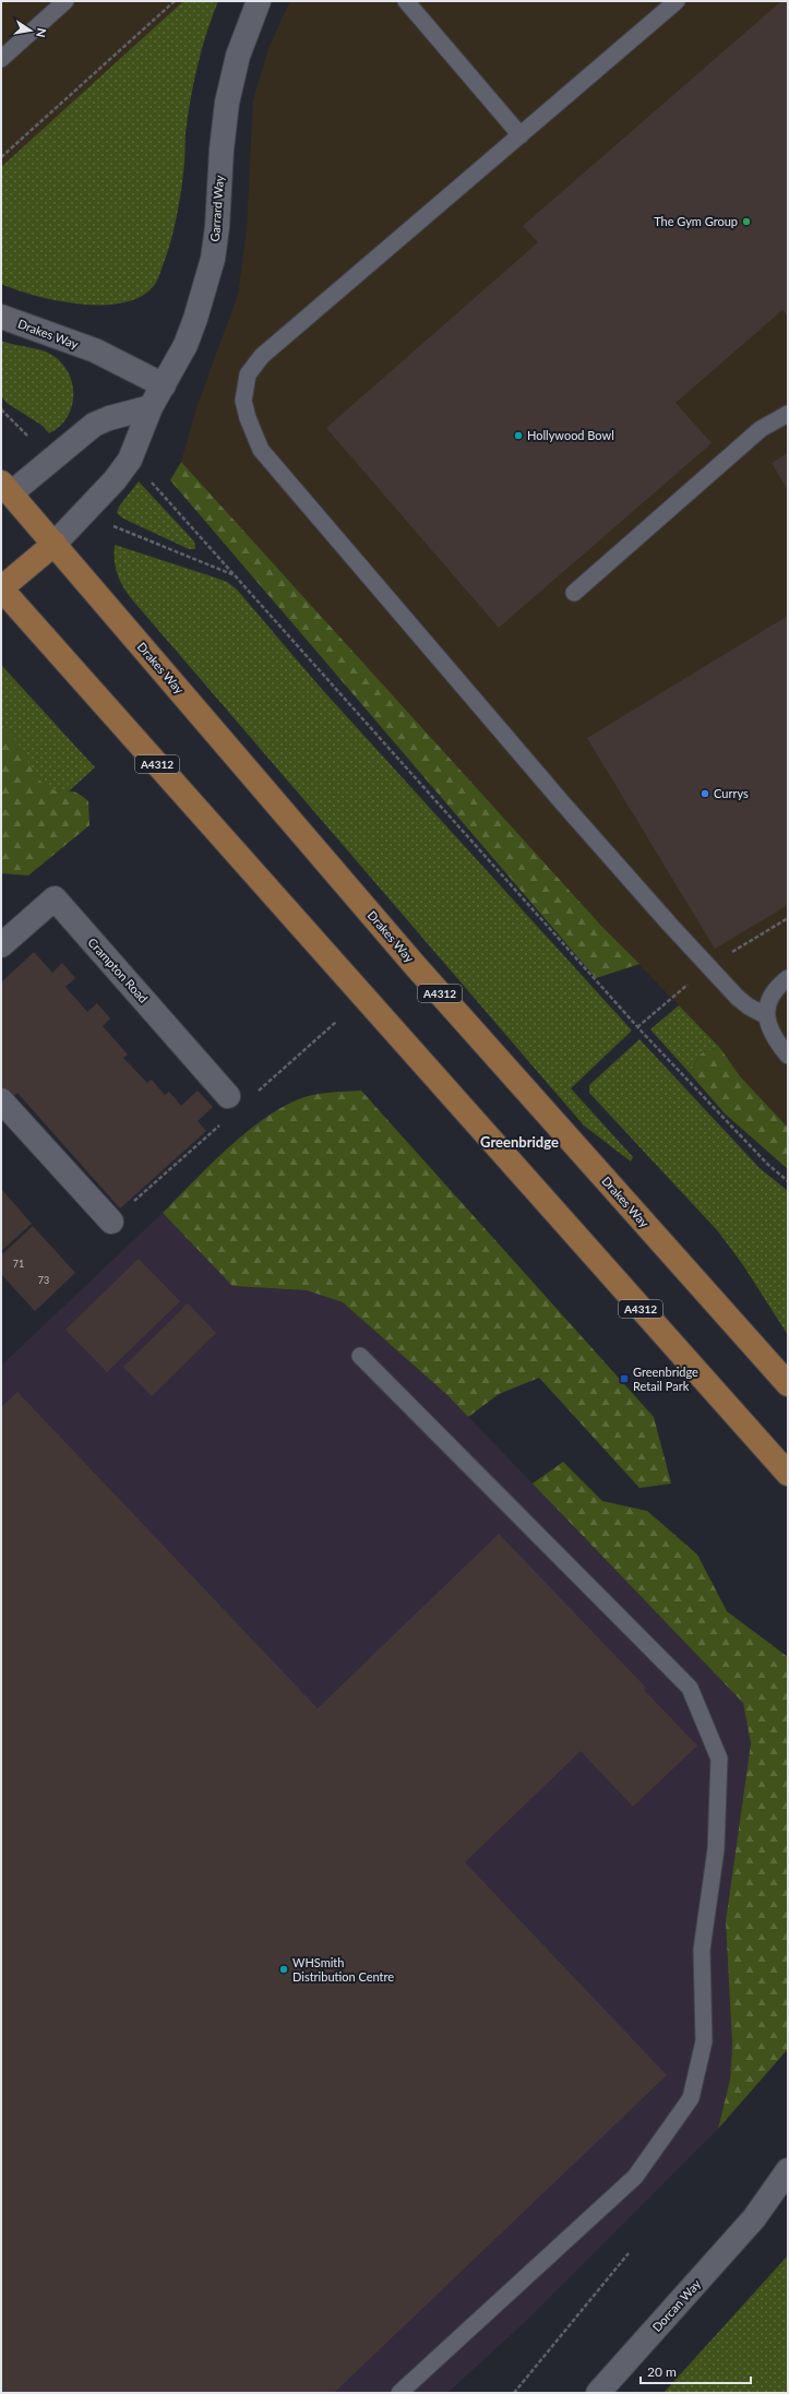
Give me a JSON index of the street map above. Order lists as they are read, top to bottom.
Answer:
{
  "streets": {
    "main road": ["Drakes Way", "A4312"],
    "street": ["Garrard Way", "Crampton Road", "Dorcan Way"]
  },
  "crossings": [
    ["Garrard Way", "Drakes Way"]
  ],
  "districts": ["Greenbridge"],
  "places": {
    "other": [
      "The Gym Group",
      "Hollywood Bowl",
      "Currys",
      "WHSmith Distribution Centre"
    ],
    "transit": ["Greenbridge Retail Park"]
  },
  "house_numbers": ["71", "73"],
  "scale_bar": "20 m",
  "north": "right"
}
